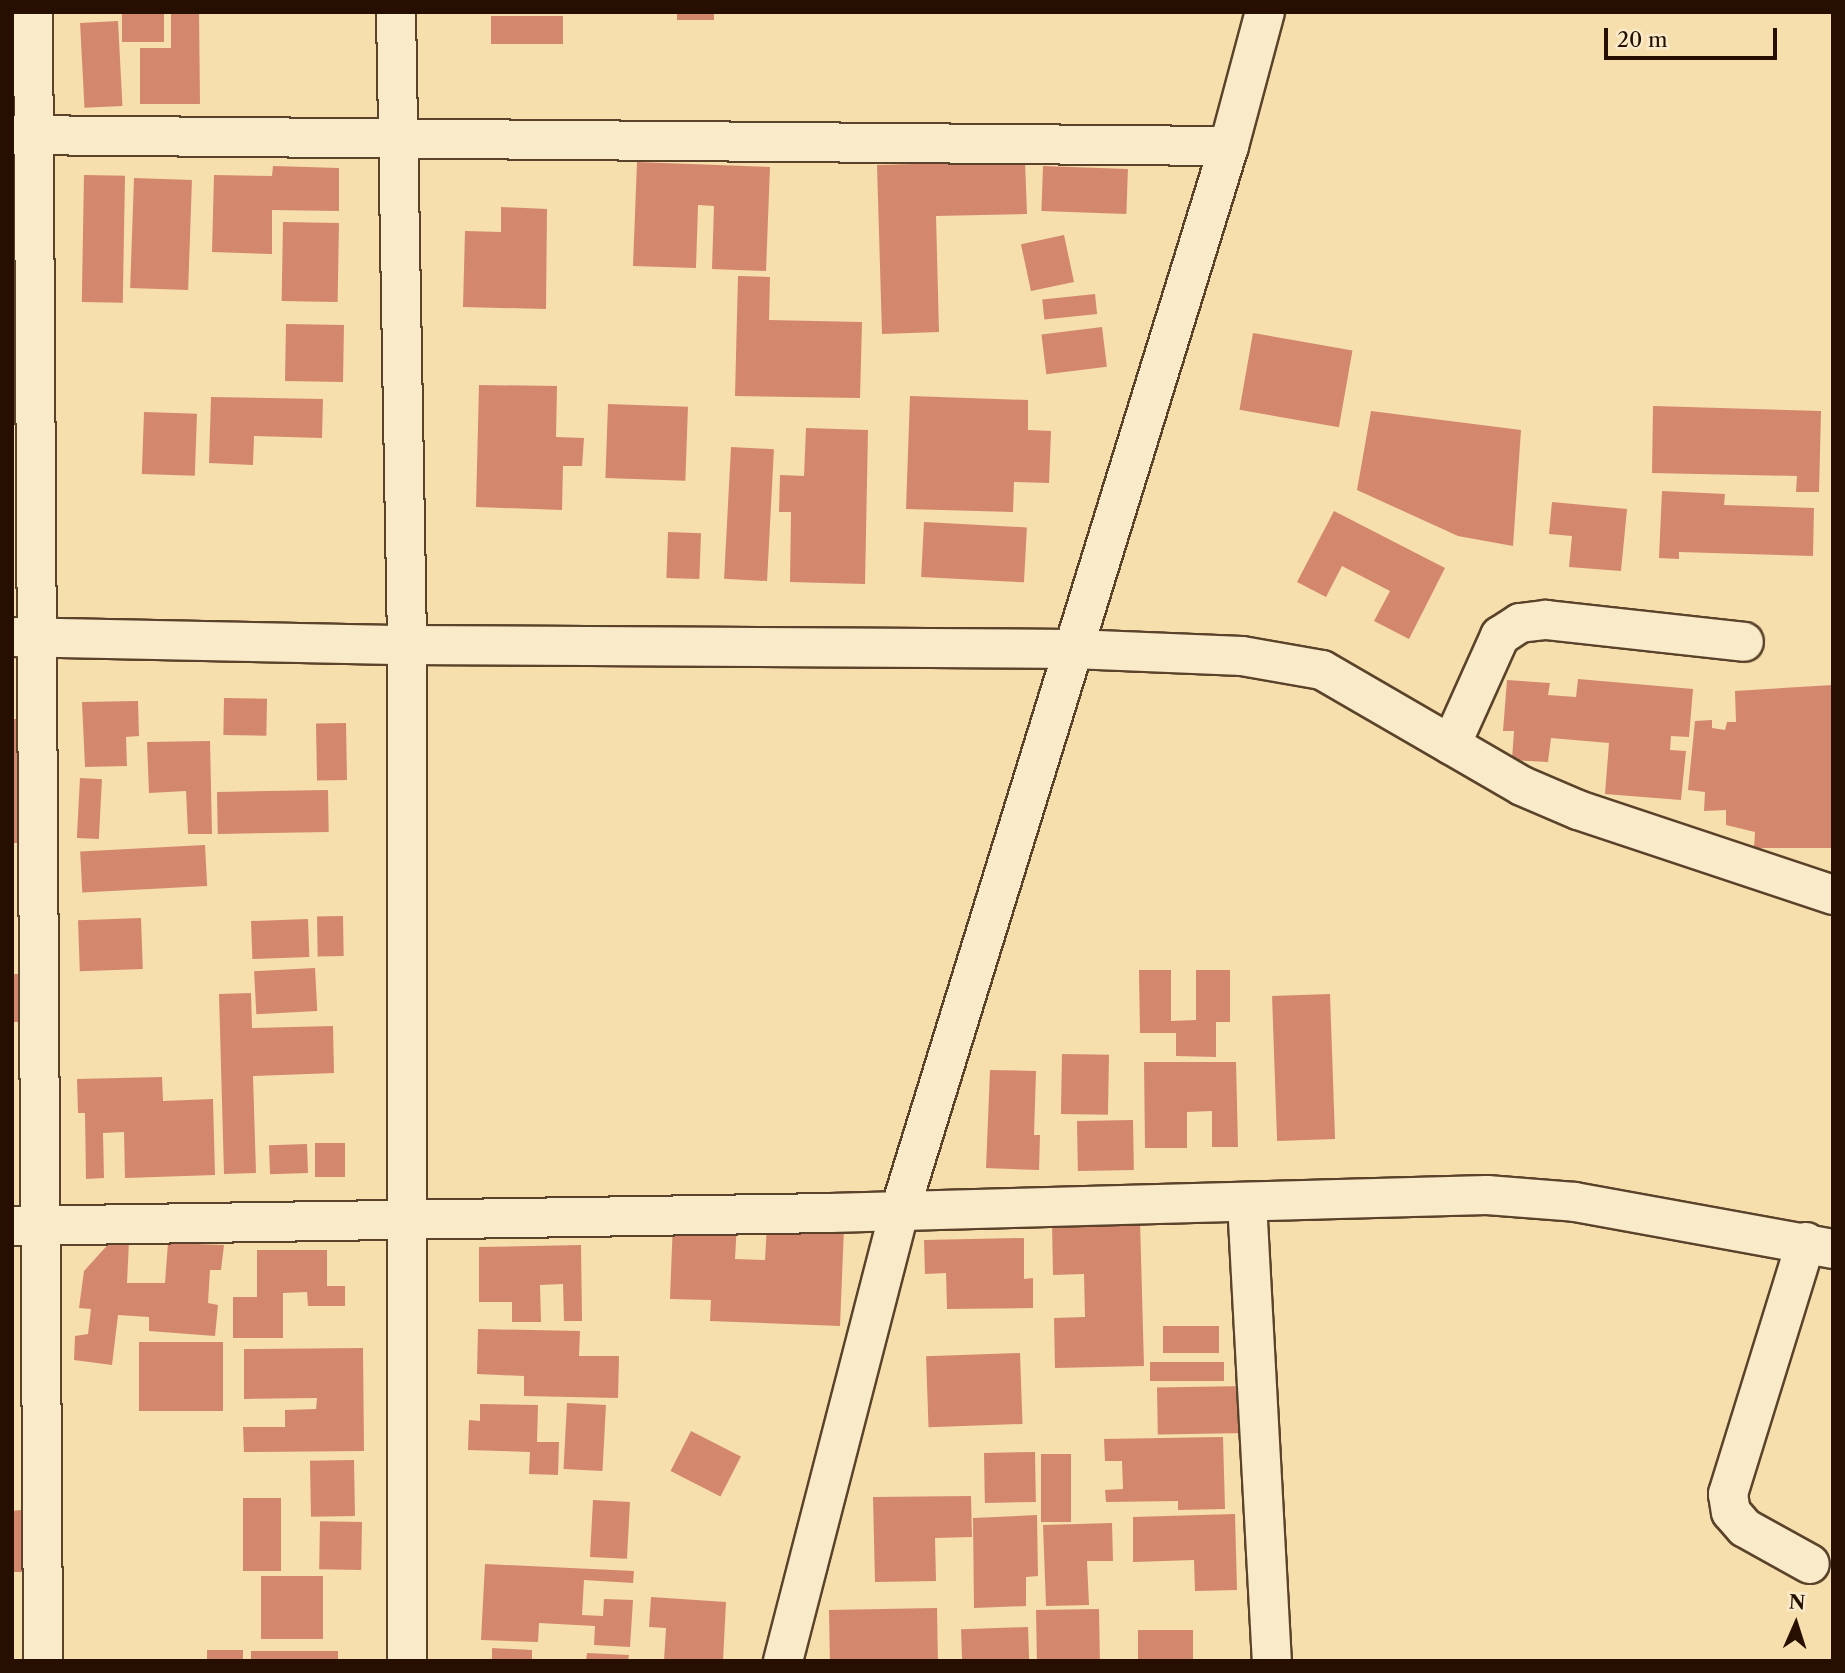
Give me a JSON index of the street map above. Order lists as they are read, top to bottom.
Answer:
{
  "scale_bar": "20 m",
  "north": "top"
}
